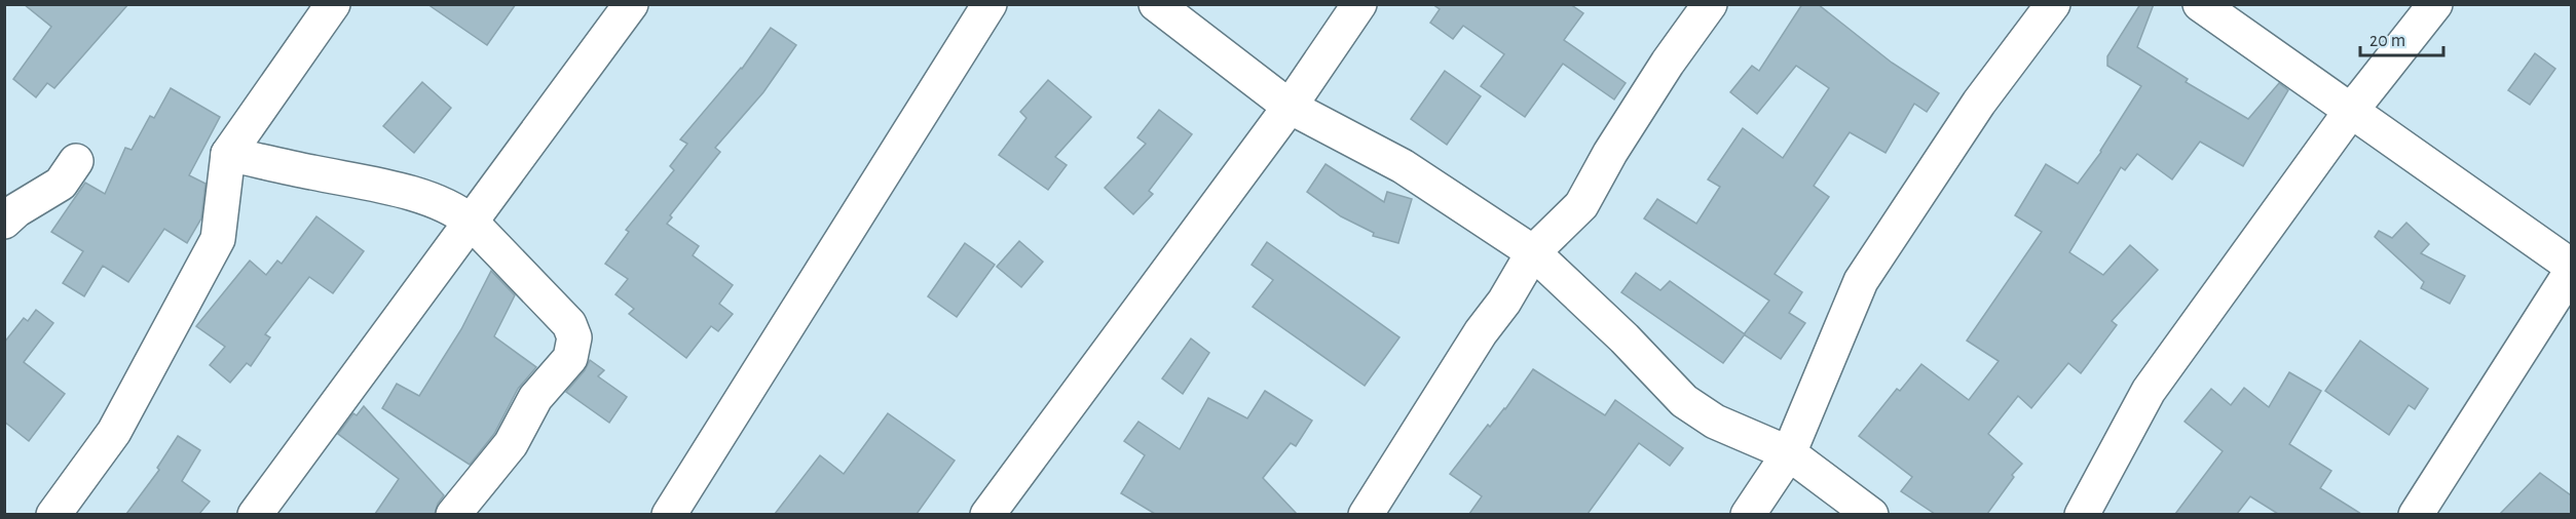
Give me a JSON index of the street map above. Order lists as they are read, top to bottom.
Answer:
{
  "scale_bar": "20 m"
}
